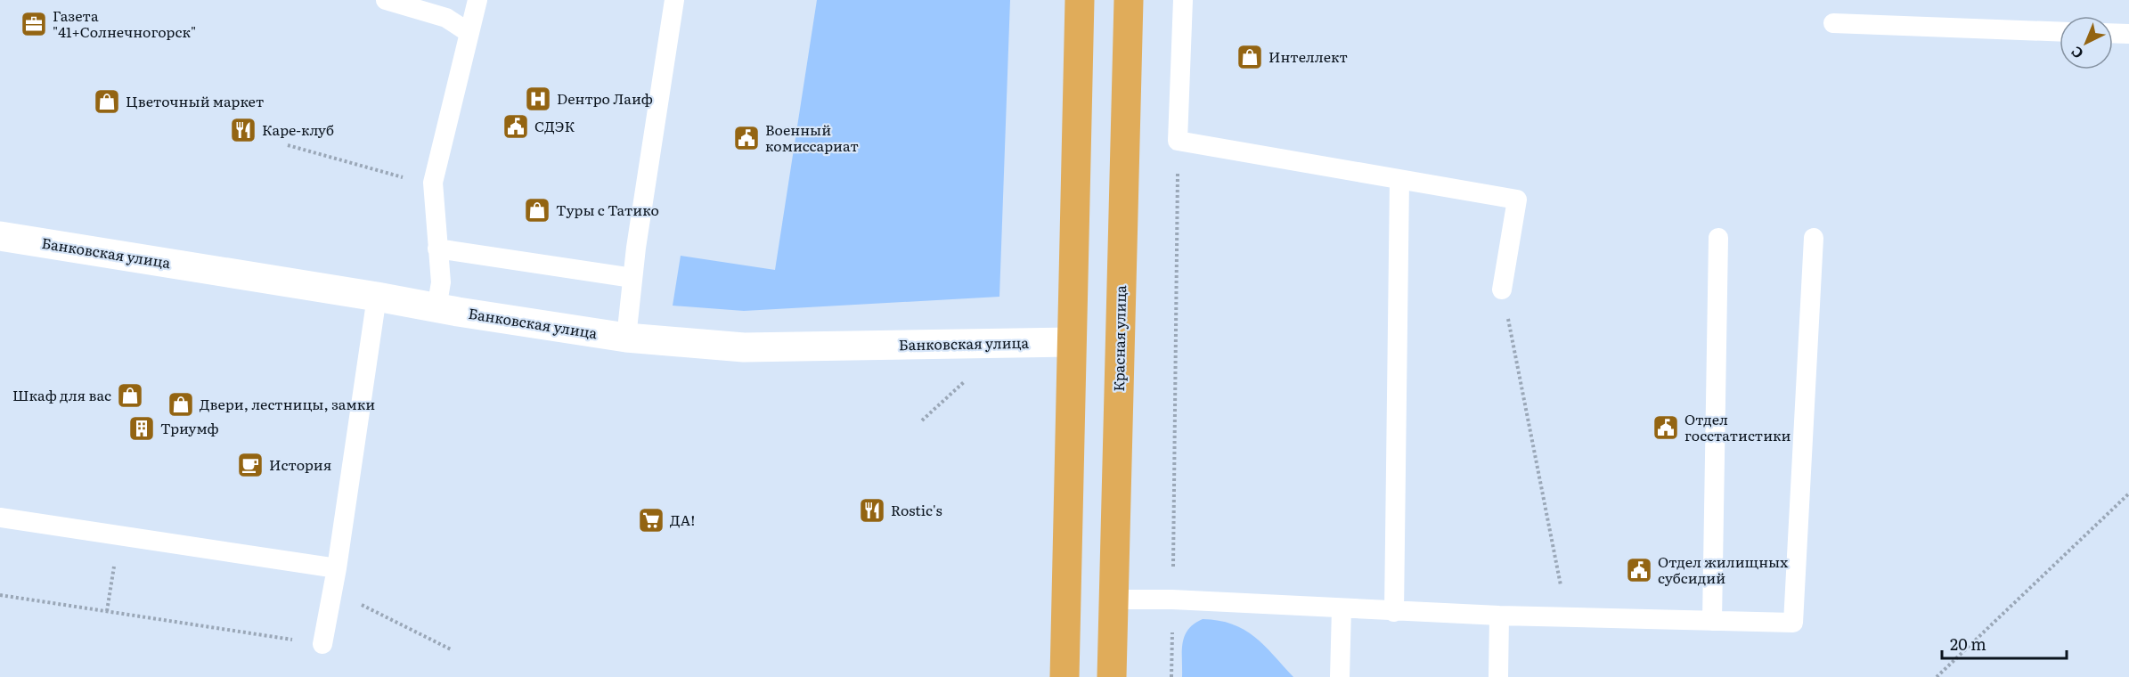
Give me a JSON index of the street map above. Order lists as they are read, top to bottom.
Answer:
{
  "streets": {
    "highway": ["Красная улица"],
    "street": ["Банковская улица"]
  },
  "places": {
    "office": ["Газета \"41+Солнечногорск\""],
    "shop": [
      "Интеллект",
      "Цветочный маркет",
      "Туры с Татико",
      "Шкаф для вас",
      "Двери, лестницы, замки"
    ],
    "hospital": ["Dентро Лаиф"],
    "public building": [
      "СДЭК",
      "Военный комиссариат",
      "Отдел госстатистики",
      "Отдел жилищных субсидий"
    ],
    "restaurant": ["Каре-клуб", "Rostic's"],
    "building": ["Триумф"],
    "cafe": ["История"],
    "supermarket": ["ДА!"]
  },
  "scale_bar": "20 m",
  "north": "bottom left"
}
